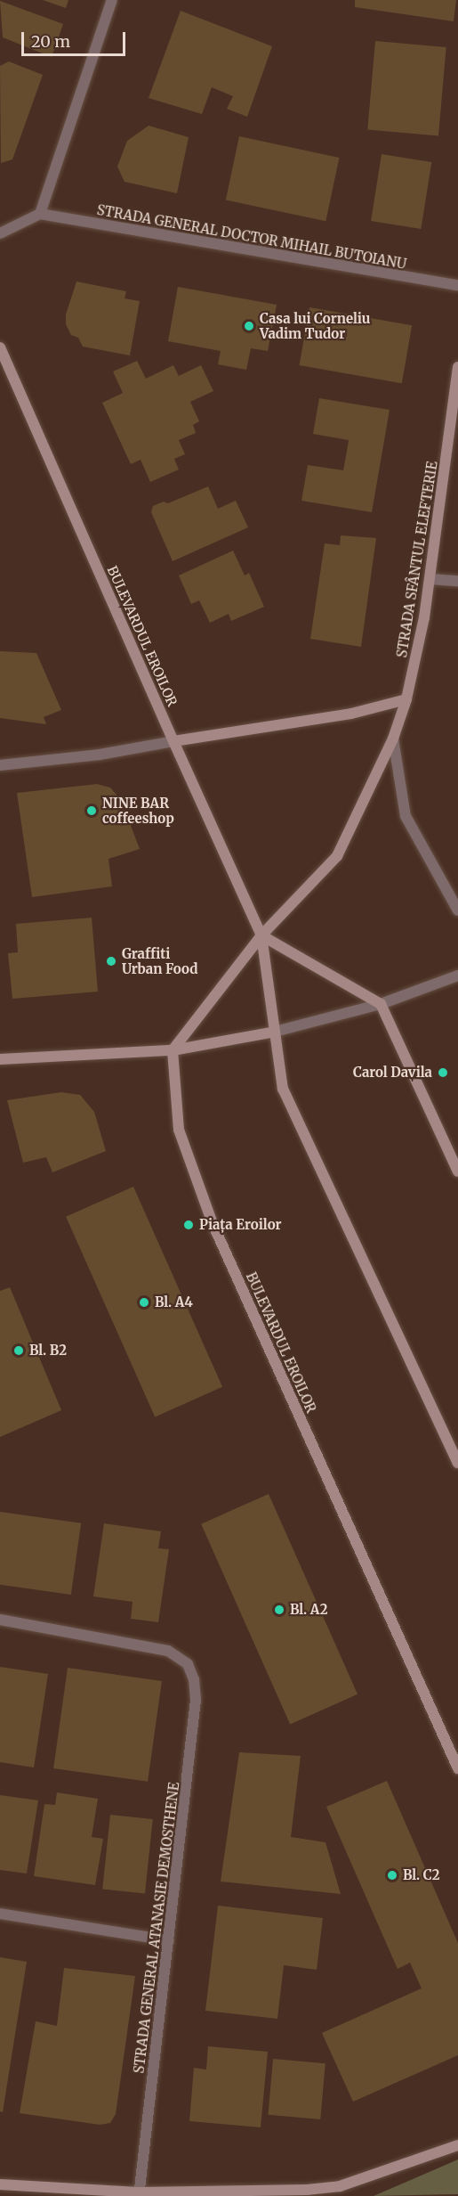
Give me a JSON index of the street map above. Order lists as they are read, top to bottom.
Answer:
{
  "streets": {
    "street": [
      "STRADA GENERAL DOCTOR MIHAIL BUTOIANU",
      "STRADA SFÂNTUL ELEFTERIE",
      "BULEVARDUL EROILOR",
      "STRADA GENERAL ATANASIE DEMOSTHENE"
    ]
  },
  "crossings": [
    ["STRADA SFÂNTUL ELEFTERIE", "BULEVARDUL EROILOR"]
  ],
  "places": [
    "Casa lui Corneliu Vadim Tudor",
    "NINE BAR coffeeshop",
    "Graffiti Urban Food",
    "Carol Davila",
    "Piața Eroilor",
    "Bl. A4",
    "Bl. B2",
    "Bl. A2",
    "Bl. C2"
  ],
  "scale_bar": "20 m"
}
